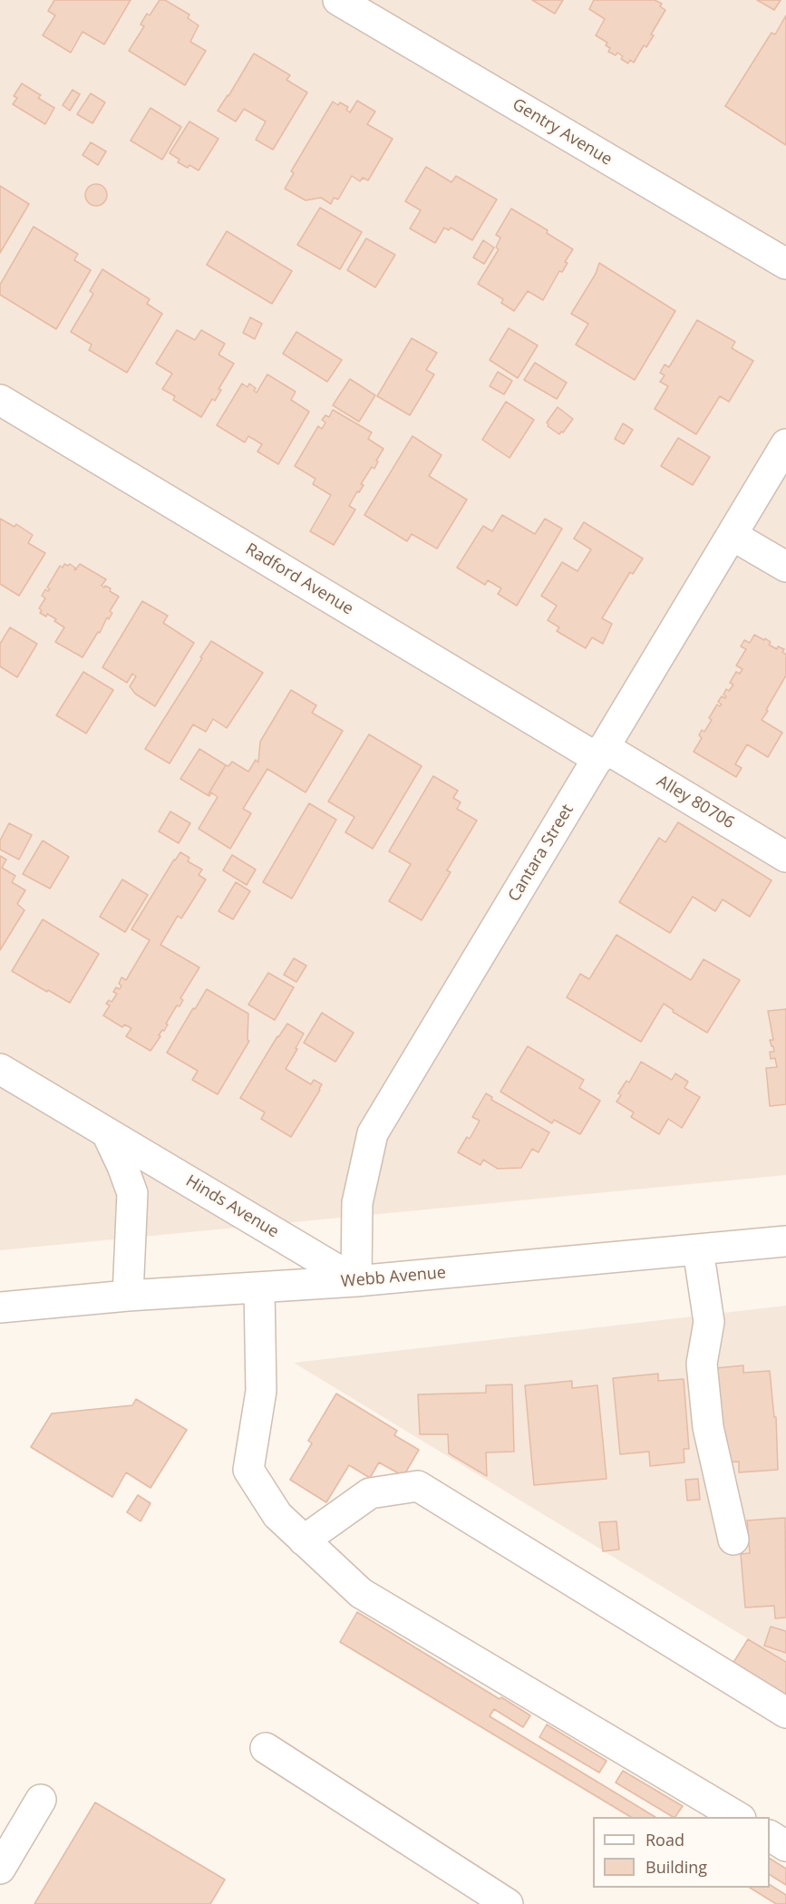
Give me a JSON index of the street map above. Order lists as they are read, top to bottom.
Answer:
{
  "streets": {
    "street": [
      "Gentry Avenue",
      "Radford Avenue",
      "Alley 80706",
      "Cantara Street",
      "Hinds Avenue",
      "Webb Avenue"
    ]
  },
  "crossings": [
    ["Radford Avenue", "Alley 80706"],
    ["Radford Avenue", "Cantara Street"],
    ["Alley 80706", "Cantara Street"],
    ["Cantara Street", "Hinds Avenue"],
    ["Cantara Street", "Webb Avenue"],
    ["Hinds Avenue", "Webb Avenue"]
  ],
  "legend": ["Road", "Building"]
}
